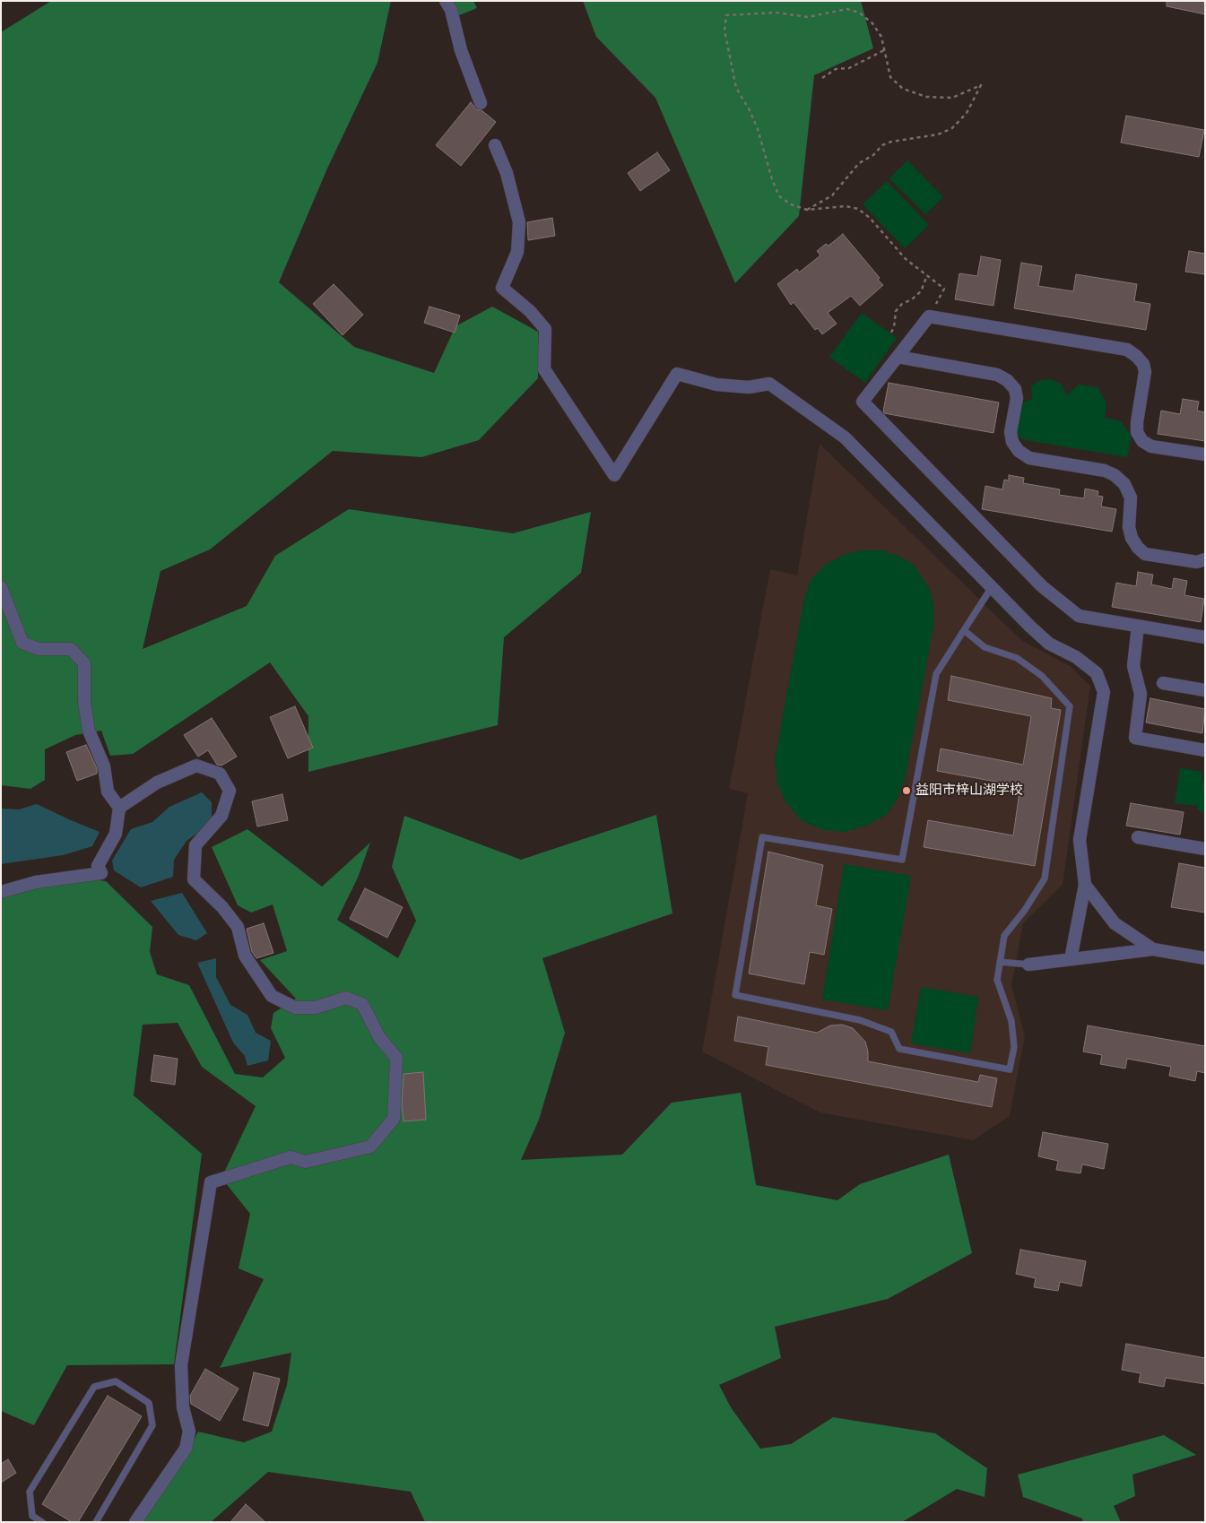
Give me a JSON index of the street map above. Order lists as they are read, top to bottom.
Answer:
{
  "places": ["益阳市梓山湖学校"]
}
